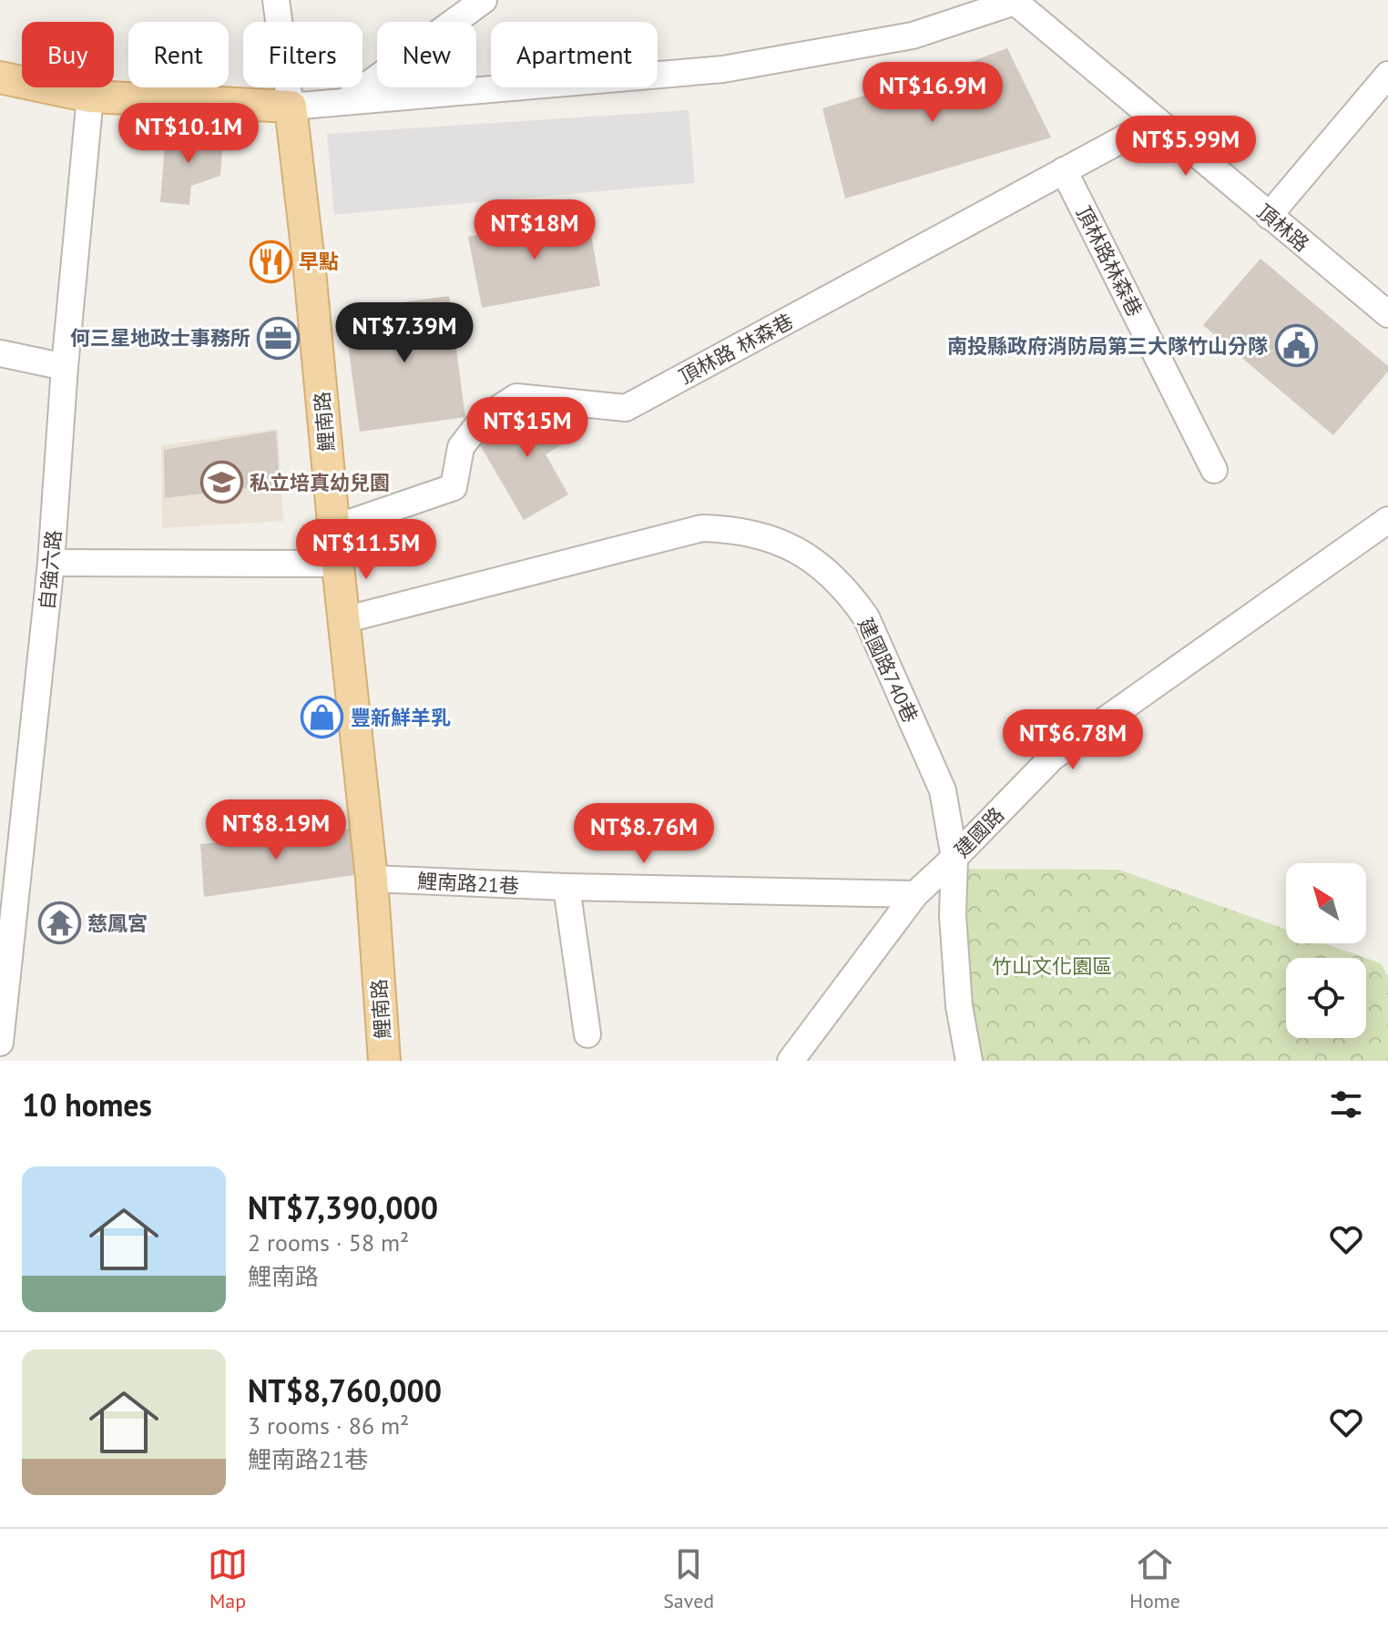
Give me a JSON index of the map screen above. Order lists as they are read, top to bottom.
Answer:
{
  "streets": {
    "main road": ["鯉南路"],
    "street": [
      "頂林路",
      "頂林路林森巷",
      "頂林路 林森巷",
      "自強六路",
      "建國路740巷",
      "建國路",
      "鯉南路21巷"
    ]
  },
  "crossings": [
    ["頂林路", "頂林路 林森巷"],
    ["頂林路林森巷", "頂林路 林森巷"],
    ["頂林路 林森巷", "鯉南路"],
    ["鯉南路", "建國路740巷"],
    ["鯉南路", "鯉南路21巷"],
    ["建國路740巷", "建國路"],
    ["建國路", "鯉南路21巷"]
  ],
  "parks": ["竹山文化園區"],
  "places": {
    "restaurant": ["早點"],
    "office": ["何三星地政士事務所"],
    "public building": ["南投縣政府消防局第三大隊竹山分隊"],
    "school or university": ["私立培真幼兒園"],
    "shop": ["豐新鮮羊乳"],
    "temple": ["慈鳳宮"]
  },
  "north": "top left",
  "page": {
    "chip": [
      "Buy",
      "Rent",
      "Filters",
      "New",
      "Apartment"
    ],
    "price": [
      "NT$16.9M",
      "NT$10.1M",
      "NT$5.99M",
      "NT$18M",
      "NT$7.39M",
      "NT$15M",
      "NT$11.5M",
      "NT$6.78M",
      "NT$8.19M",
      "NT$8.76M"
    ],
    "heading": "10 homes",
    "list": [
      {
        "name": "NT$7,390,000",
        "note": "2 rooms · 58 m² · 鯉南路"
      },
      {
        "name": "NT$8,760,000",
        "note": "3 rooms · 86 m² · 鯉南路21巷"
      }
    ],
    "tabs": ["Map", "Saved", "Home"]
  }
}
